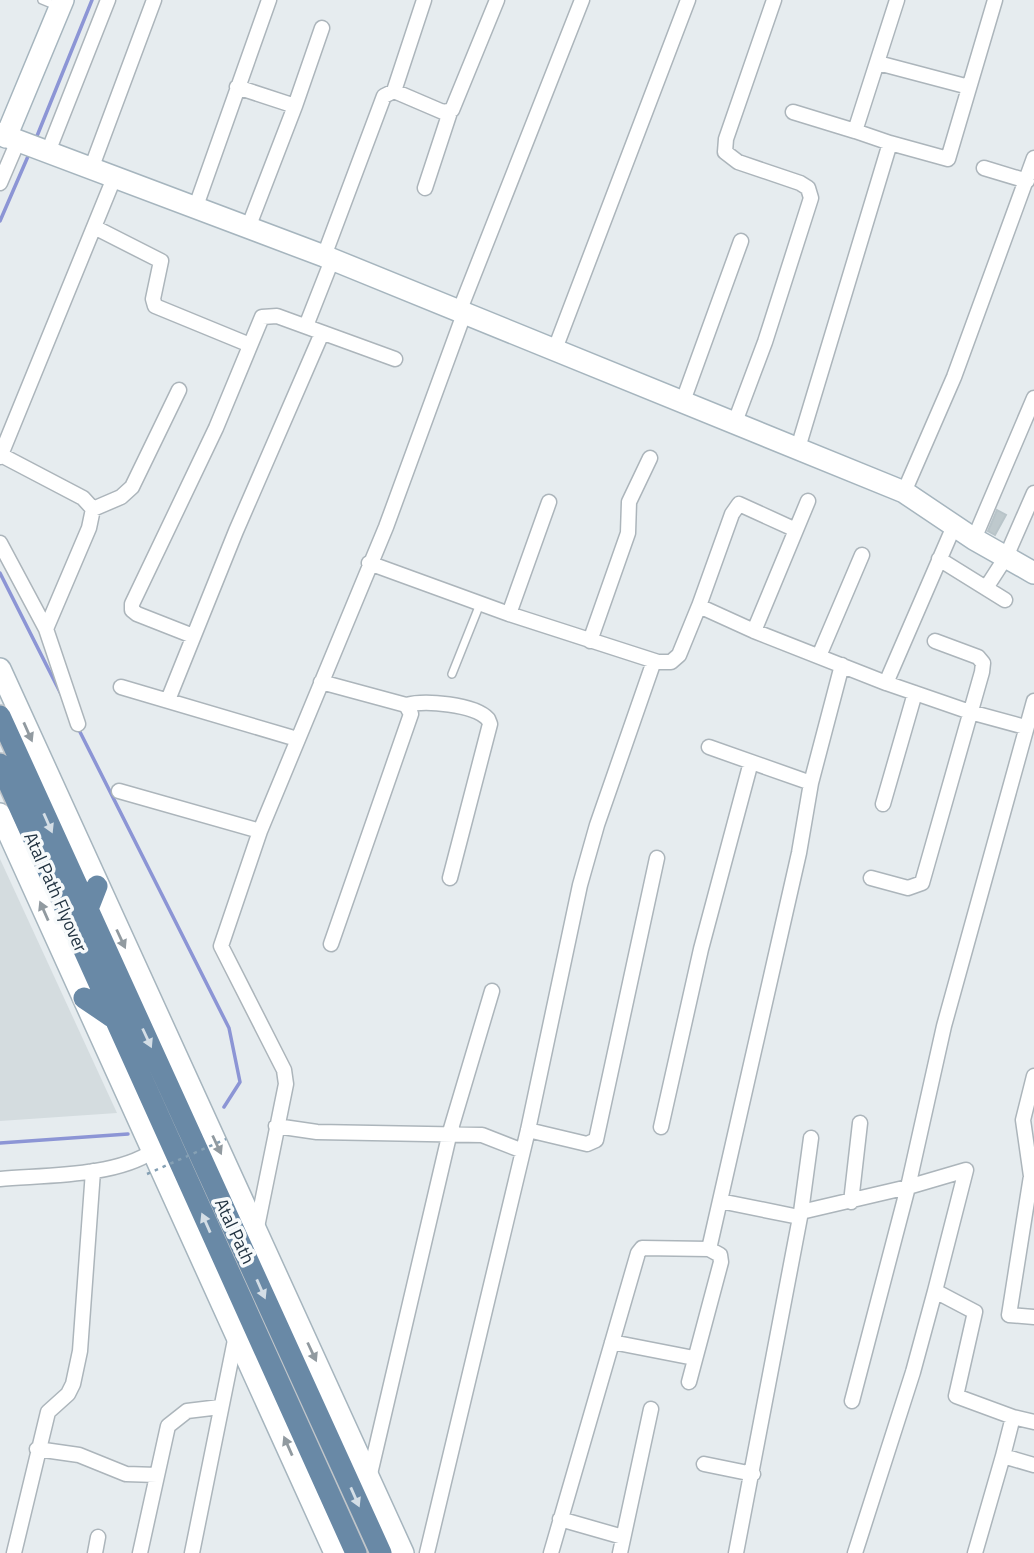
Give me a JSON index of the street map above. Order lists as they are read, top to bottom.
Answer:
{
  "streets": {
    "main road": ["Atal Path Flyover", "Atal Path"]
  },
  "crossings": [
    ["Atal Path Flyover", "Atal Path"]
  ],
  "one_way": ["Atal Path"]
}
